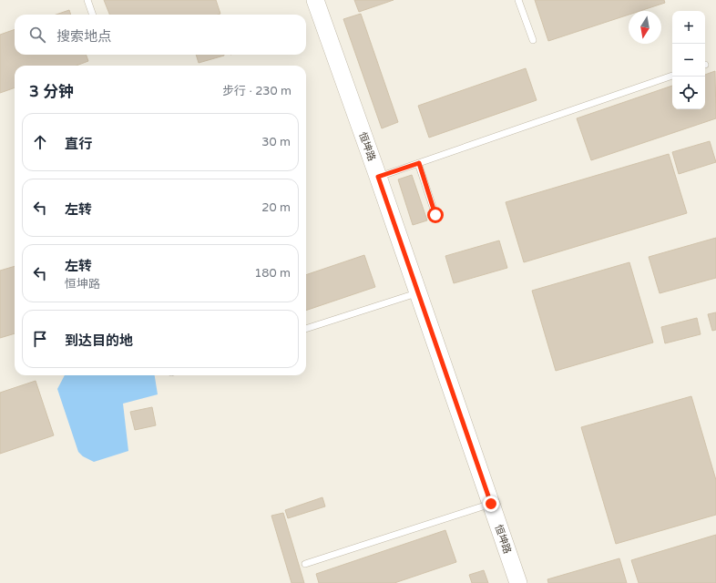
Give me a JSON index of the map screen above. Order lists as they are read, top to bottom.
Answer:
{
  "streets": {
    "street": ["恒坤路"]
  },
  "north": "bottom",
  "page": {
    "map_buttons": ["+", "−"],
    "search": "搜索地点",
    "heading": ["3 分钟", "步行 · 230 m"],
    "list": [
      ["直行", "30 m"],
      ["左转", "20 m"],
      ["左转", "恒坤路", "180 m"],
      "到达目的地"
    ]
  }
}
